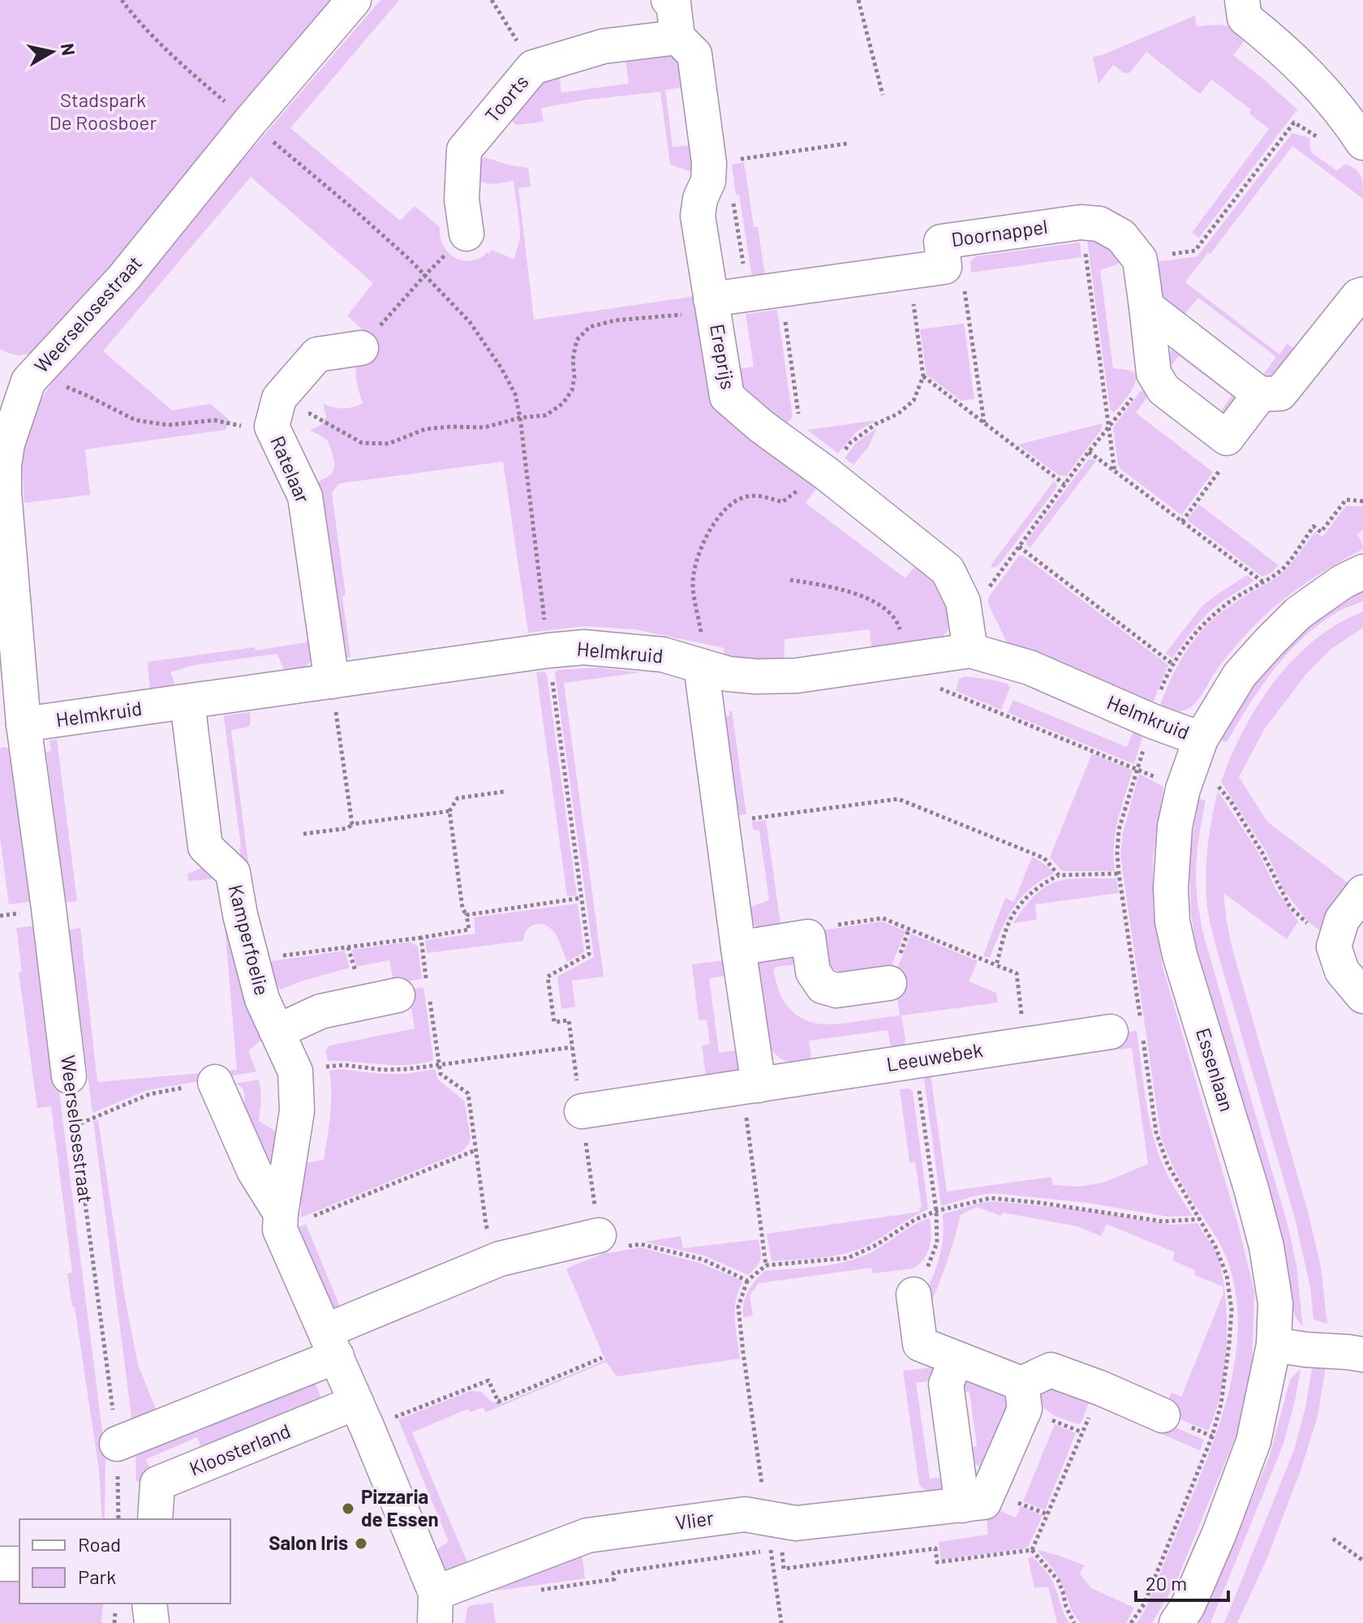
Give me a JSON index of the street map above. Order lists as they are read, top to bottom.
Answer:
{
  "streets": {
    "street": [
      "Toorts",
      "Doornappel",
      "Weerselosestraat",
      "Ereprijs",
      "Ratelaar",
      "Helmkruid",
      "Kamperfoelie",
      "Leeuwebek",
      "Essenlaan",
      "Kloosterland",
      "Vlier"
    ]
  },
  "crossings": [
    ["Toorts", "Ereprijs"],
    ["Doornappel", "Ereprijs"],
    ["Weerselosestraat", "Helmkruid"],
    ["Ereprijs", "Helmkruid"],
    ["Ratelaar", "Helmkruid"],
    ["Helmkruid", "Kamperfoelie"],
    ["Helmkruid", "Essenlaan"]
  ],
  "parks": ["Stadspark De Roosboer"],
  "places": ["Pizzaria de Essen", "Salon Iris"],
  "legend": ["Road", "Park"],
  "scale_bar": "20 m",
  "north": "right"
}
